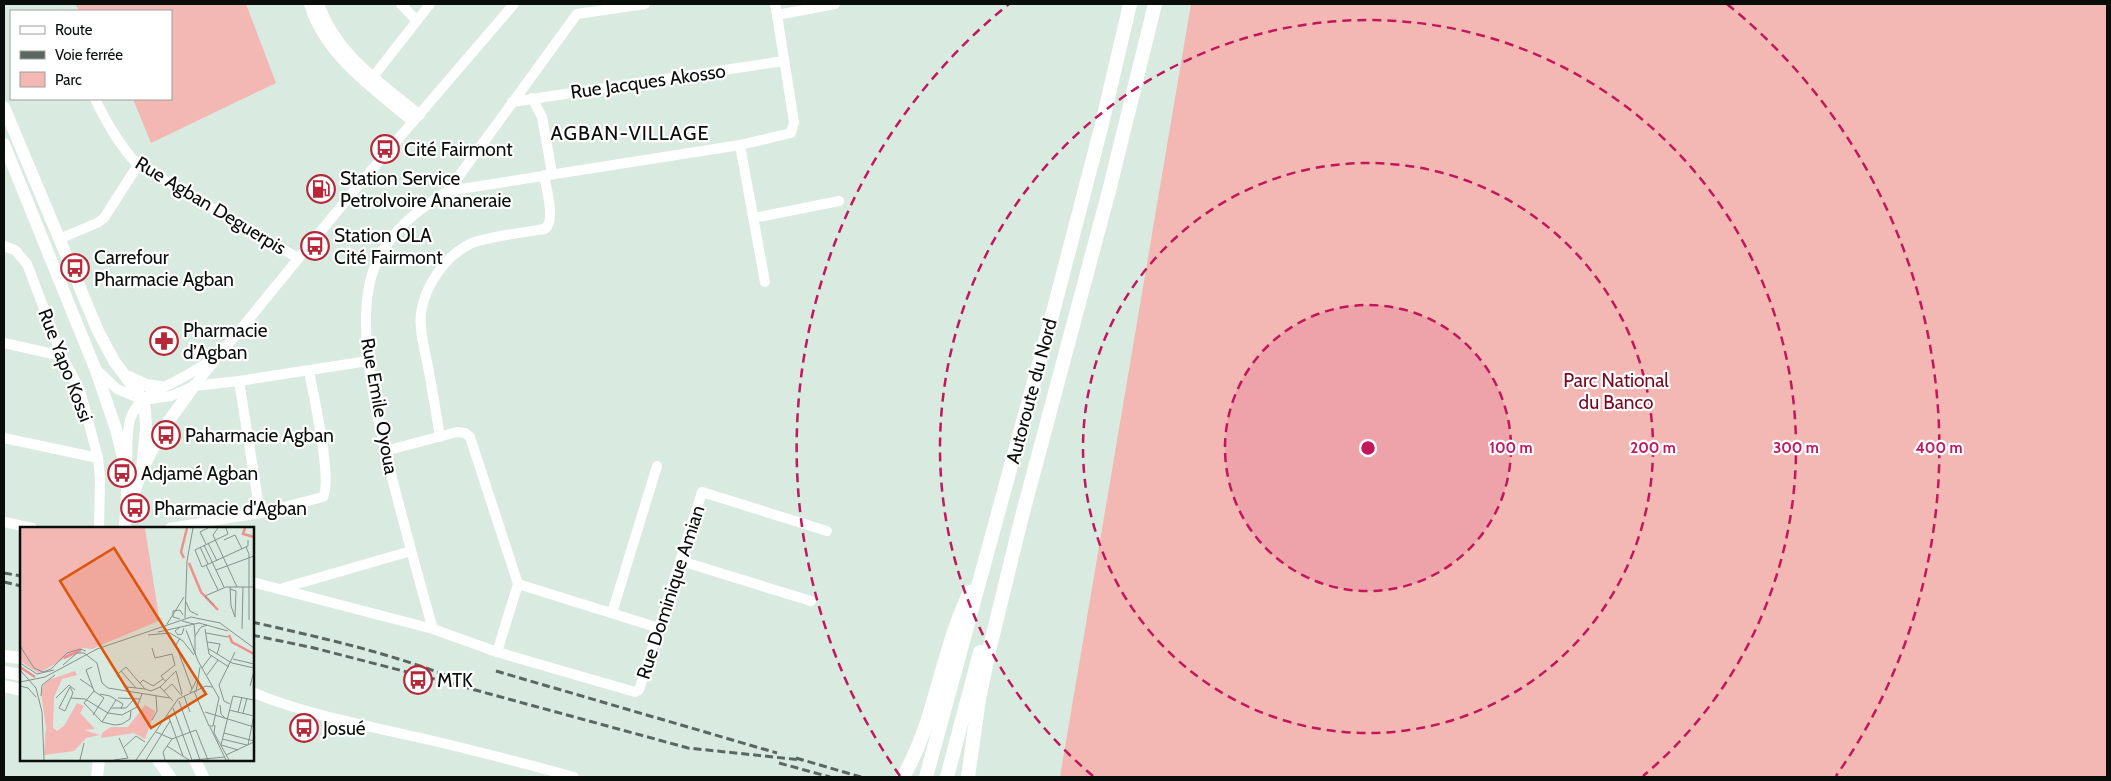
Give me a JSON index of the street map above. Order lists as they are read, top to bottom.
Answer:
{
  "streets": {
    "highway": ["Autoroute du Nord"],
    "street": [
      "Rue Jacques Akosso",
      "Rue Agban Deguerpis",
      "Rue Yapo Kossi",
      "Rue Emile Oyoua",
      "Rue Dominique Amian"
    ]
  },
  "crossings": [
    ["Rue Jacques Akosso", "Rue Emile Oyoua"]
  ],
  "districts": ["AGBAN-VILLAGE"],
  "parks": ["Parc National du Banco"],
  "places": {
    "bus stop": [
      "Cité Fairmont",
      "Station OLA Cité Fairmont",
      "Carrefour Pharmacie Agban",
      "Paharmacie Agban",
      "Adjamé Agban",
      "Pharmacie d'Agban",
      "MTK",
      "Josué"
    ],
    "fuel station": ["Station Service PetroIvoire Ananeraie"],
    "pharmacy": ["Pharmacie d’Agban"]
  },
  "legend": ["Route", "Voie ferrée", "Parc"],
  "rings": [
    "100 m",
    "200 m",
    "300 m",
    "400 m"
  ]
}
